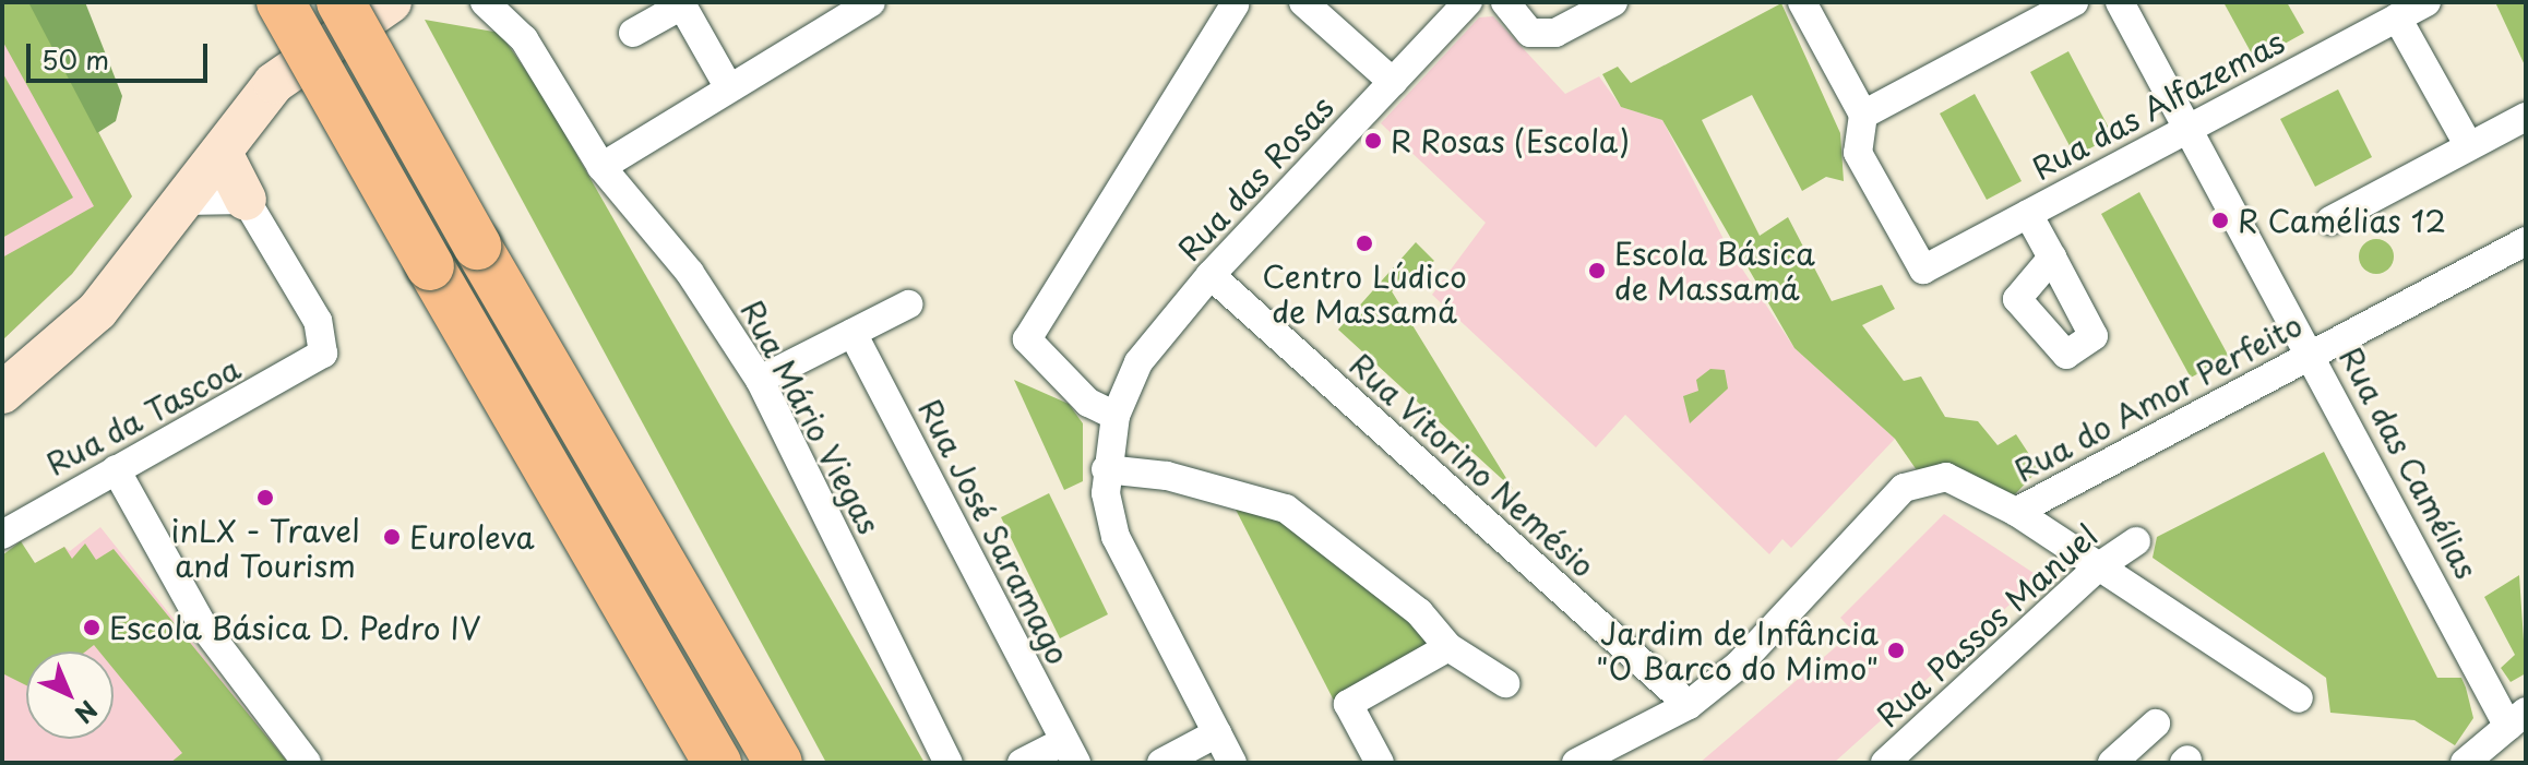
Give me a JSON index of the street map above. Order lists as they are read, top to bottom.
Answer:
{
  "streets": {
    "street": [
      "Rua das Alfazemas",
      "Rua das Rosas",
      "Rua do Amor Perfeito",
      "Rua da Tascoa",
      "Rua Mário Viegas",
      "Rua das Camélias",
      "Rua Vitorino Nemésio",
      "Rua José Saramago",
      "Rua Passos Manuel"
    ]
  },
  "crossings": [
    ["Rua das Alfazemas", "Rua das Camélias"],
    ["Rua das Rosas", "Rua Vitorino Nemésio"],
    ["Rua do Amor Perfeito", "Rua das Camélias"],
    ["Rua do Amor Perfeito", "Rua Vitorino Nemésio"]
  ],
  "places": [
    "R Rosas (Escola)",
    "R Camélias 12",
    "Centro Lúdico de Massamá",
    "Escola Básica de Massamá",
    "inLX - Travel and Tourism",
    "Euroleva",
    "Escola Básica D. Pedro IV",
    "Jardim de Infância \"O Barco do Mimo\""
  ],
  "scale_bar": "50 m",
  "north": "bottom right"
}
